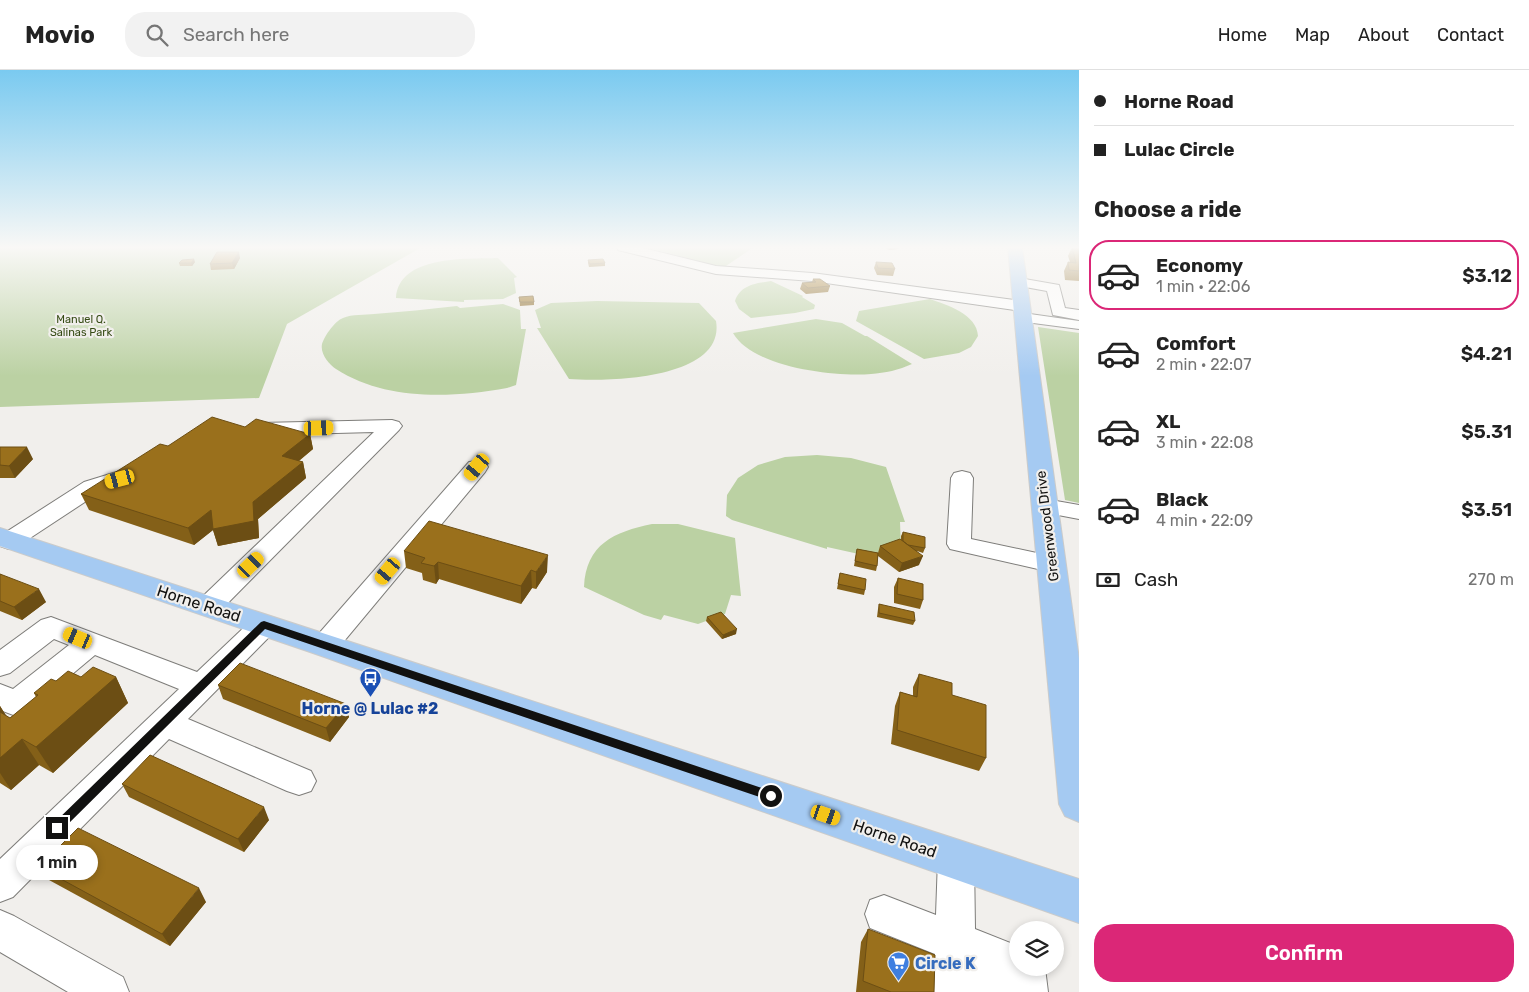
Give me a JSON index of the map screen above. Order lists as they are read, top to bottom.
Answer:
{
  "streets": {
    "main road": ["Greenwood Drive", "Horne Road"]
  },
  "parks": ["Manuel Q. Salinas Park"],
  "places": {
    "bus stop": ["Horne @ Lulac #2"],
    "supermarket": ["Circle K"]
  },
  "page": {
    "header": "Movio",
    "search": "Search here",
    "nav": [
      "Home",
      "Map",
      "About",
      "Contact"
    ],
    "banner": ["Horne Road", "Lulac Circle"],
    "heading": "Choose a ride",
    "list": [
      {
        "name": "Economy",
        "note": "1 min · 22:06",
        "value": "$3.12"
      },
      {
        "name": "Comfort",
        "note": "2 min · 22:07",
        "value": "$4.21"
      },
      {
        "name": "XL",
        "note": "3 min · 22:08",
        "value": "$5.31"
      },
      {
        "name": "Black",
        "note": "4 min · 22:09",
        "value": "$3.51"
      }
    ],
    "pay": ["Cash", "270 m"],
    "bubble": "1 min",
    "buttons": "Confirm"
  }
}
